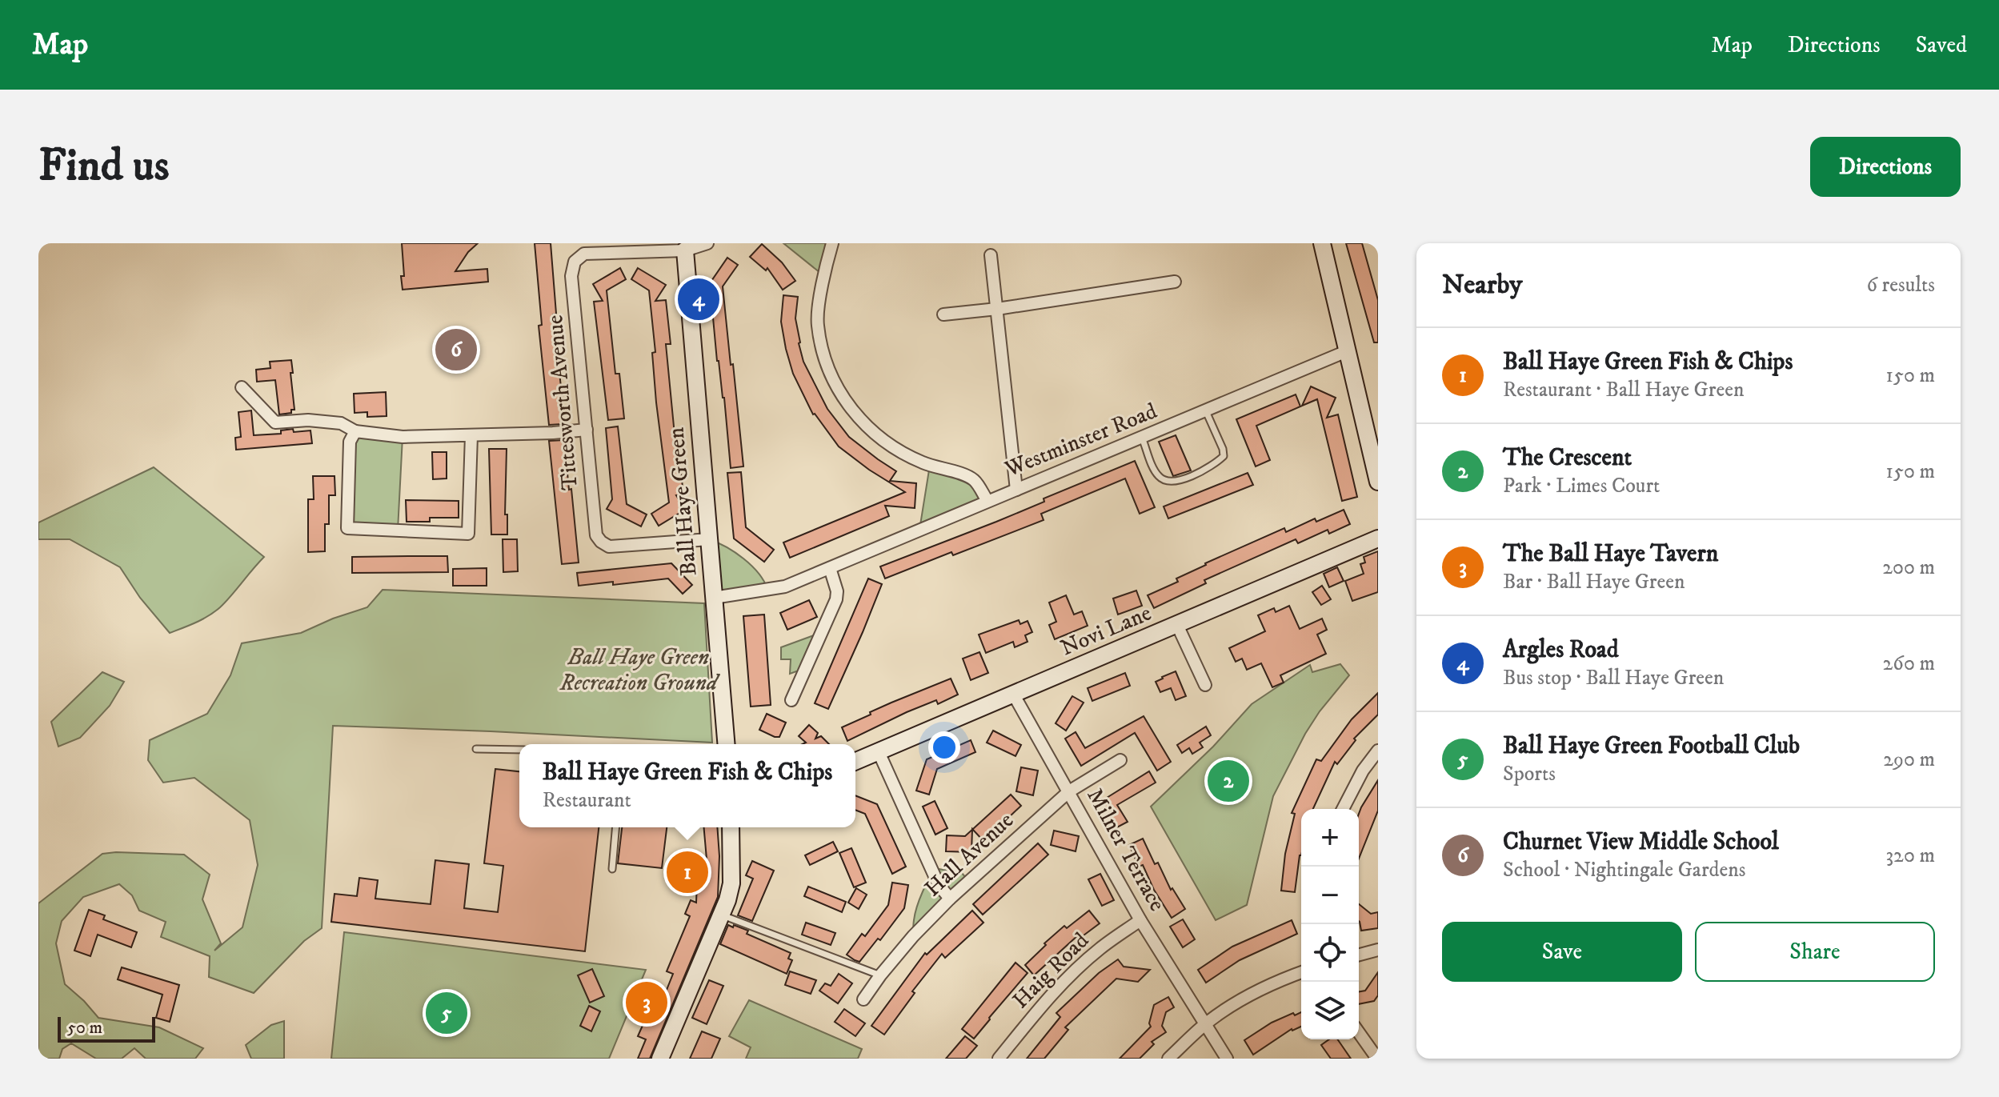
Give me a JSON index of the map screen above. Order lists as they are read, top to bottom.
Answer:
{
  "streets": {
    "street": [
      "Tittesworth Avenue",
      "Westminster Road",
      "Ball Haye Green",
      "Novi Lane",
      "Milner Terrace",
      "Hall Avenue",
      "Haig Road"
    ]
  },
  "crossings": [
    ["Tittesworth Avenue", "Ball Haye Green"],
    ["Westminster Road", "Ball Haye Green"],
    ["Novi Lane", "Milner Terrace"],
    ["Milner Terrace", "Hall Avenue"],
    ["Milner Terrace", "Haig Road"]
  ],
  "parks": ["Ball Haye Green Recreation Ground"],
  "scale_bar": "50 m",
  "page": {
    "header": "Map",
    "nav": ["Map", "Directions", "Saved"],
    "buttons": [
      "Directions",
      ["Save", "Share"]
    ],
    "title": "Find us",
    "heading": ["Nearby", "6 results"],
    "pins": [
      "4",
      "6",
      "2",
      "1",
      "3",
      "5"
    ],
    "list": [
      {
        "mark": "1",
        "name": "Ball Haye Green Fish & Chips",
        "note": "Restaurant · Ball Haye Green",
        "value": "150 m"
      },
      {
        "mark": "2",
        "name": "The Crescent",
        "note": "Park · Limes Court",
        "value": "150 m"
      },
      {
        "mark": "3",
        "name": "The Ball Haye Tavern",
        "note": "Bar · Ball Haye Green",
        "value": "200 m"
      },
      {
        "mark": "4",
        "name": "Argles Road",
        "note": "Bus stop · Ball Haye Green",
        "value": "260 m"
      },
      {
        "mark": "5",
        "name": "Ball Haye Green Football Club",
        "note": "Sports",
        "value": "290 m"
      },
      {
        "mark": "6",
        "name": "Churnet View Middle School",
        "note": "School · Nightingale Gardens",
        "value": "320 m"
      }
    ],
    "popup": ["Ball Haye Green Fish & Chips", "Restaurant"],
    "map_buttons": ["+", "−"],
    "scale": "50 m"
  }
}
